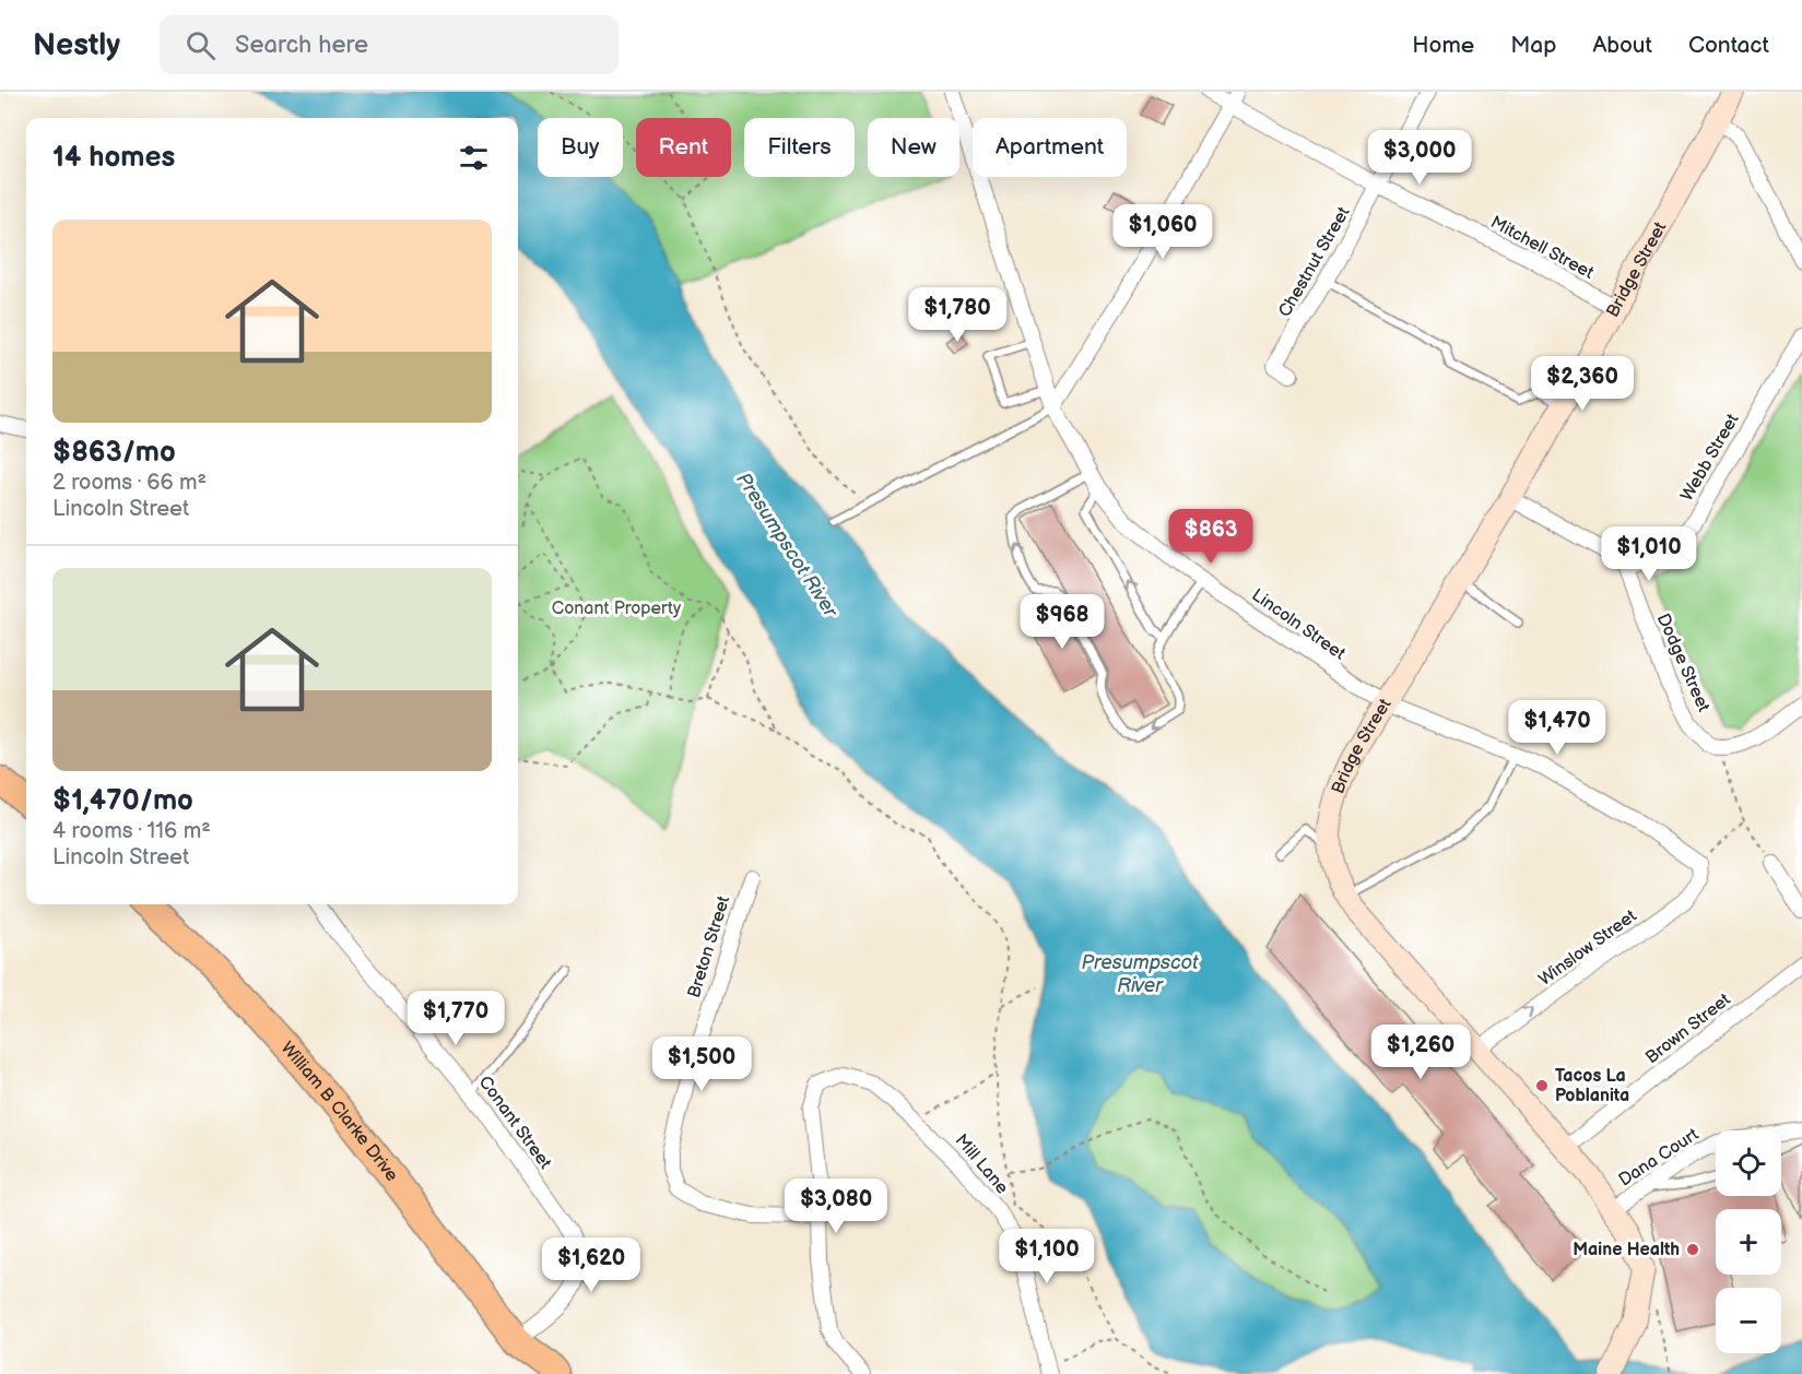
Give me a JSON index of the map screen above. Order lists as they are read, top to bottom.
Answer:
{
  "streets": {
    "highway": ["William B Clarke Drive"],
    "street": [
      "Mitchell Street",
      "Chestnut Street",
      "Bridge Street",
      "Webb Street",
      "Lincoln Street",
      "Dodge Street",
      "Breton Street",
      "Winslow Street",
      "Brown Street",
      "Conant Street",
      "Dana Court",
      "Mill Lane"
    ]
  },
  "crossings": [
    ["Mitchell Street", "Chestnut Street"],
    ["Mitchell Street", "Bridge Street"],
    ["Bridge Street", "Lincoln Street"],
    ["Bridge Street", "Winslow Street"],
    ["Bridge Street", "Brown Street"],
    ["Bridge Street", "Dana Court"],
    ["Webb Street", "Dodge Street"],
    ["Lincoln Street", "Winslow Street"],
    ["Breton Street", "Mill Lane"],
    ["William B Clarke Drive", "Conant Street"]
  ],
  "one_way": ["Winslow Street"],
  "water": ["Presumpscot River"],
  "parks": ["Conant Property"],
  "places": ["Tacos La Poblanita", "Maine Health"],
  "page": {
    "header": "Nestly",
    "search": "Search here",
    "nav": [
      "Home",
      "Map",
      "About",
      "Contact"
    ],
    "chip": [
      "Buy",
      "Rent",
      "Filters",
      "New",
      "Apartment"
    ],
    "heading": "14 homes",
    "price": [
      "$3,000",
      "$1,060",
      "$1,780",
      "$2,360",
      "$863",
      "$1,010",
      "$968",
      "$1,470",
      "$1,770",
      "$1,260",
      "$1,500",
      "$3,080",
      "$1,100",
      "$1,620"
    ],
    "list": [
      {
        "name": "$863/mo",
        "note": "2 rooms · 66 m² · Lincoln Street"
      },
      {
        "name": "$1,470/mo",
        "note": "4 rooms · 116 m² · Lincoln Street"
      }
    ],
    "map_buttons": ["+", "−"]
  }
}
